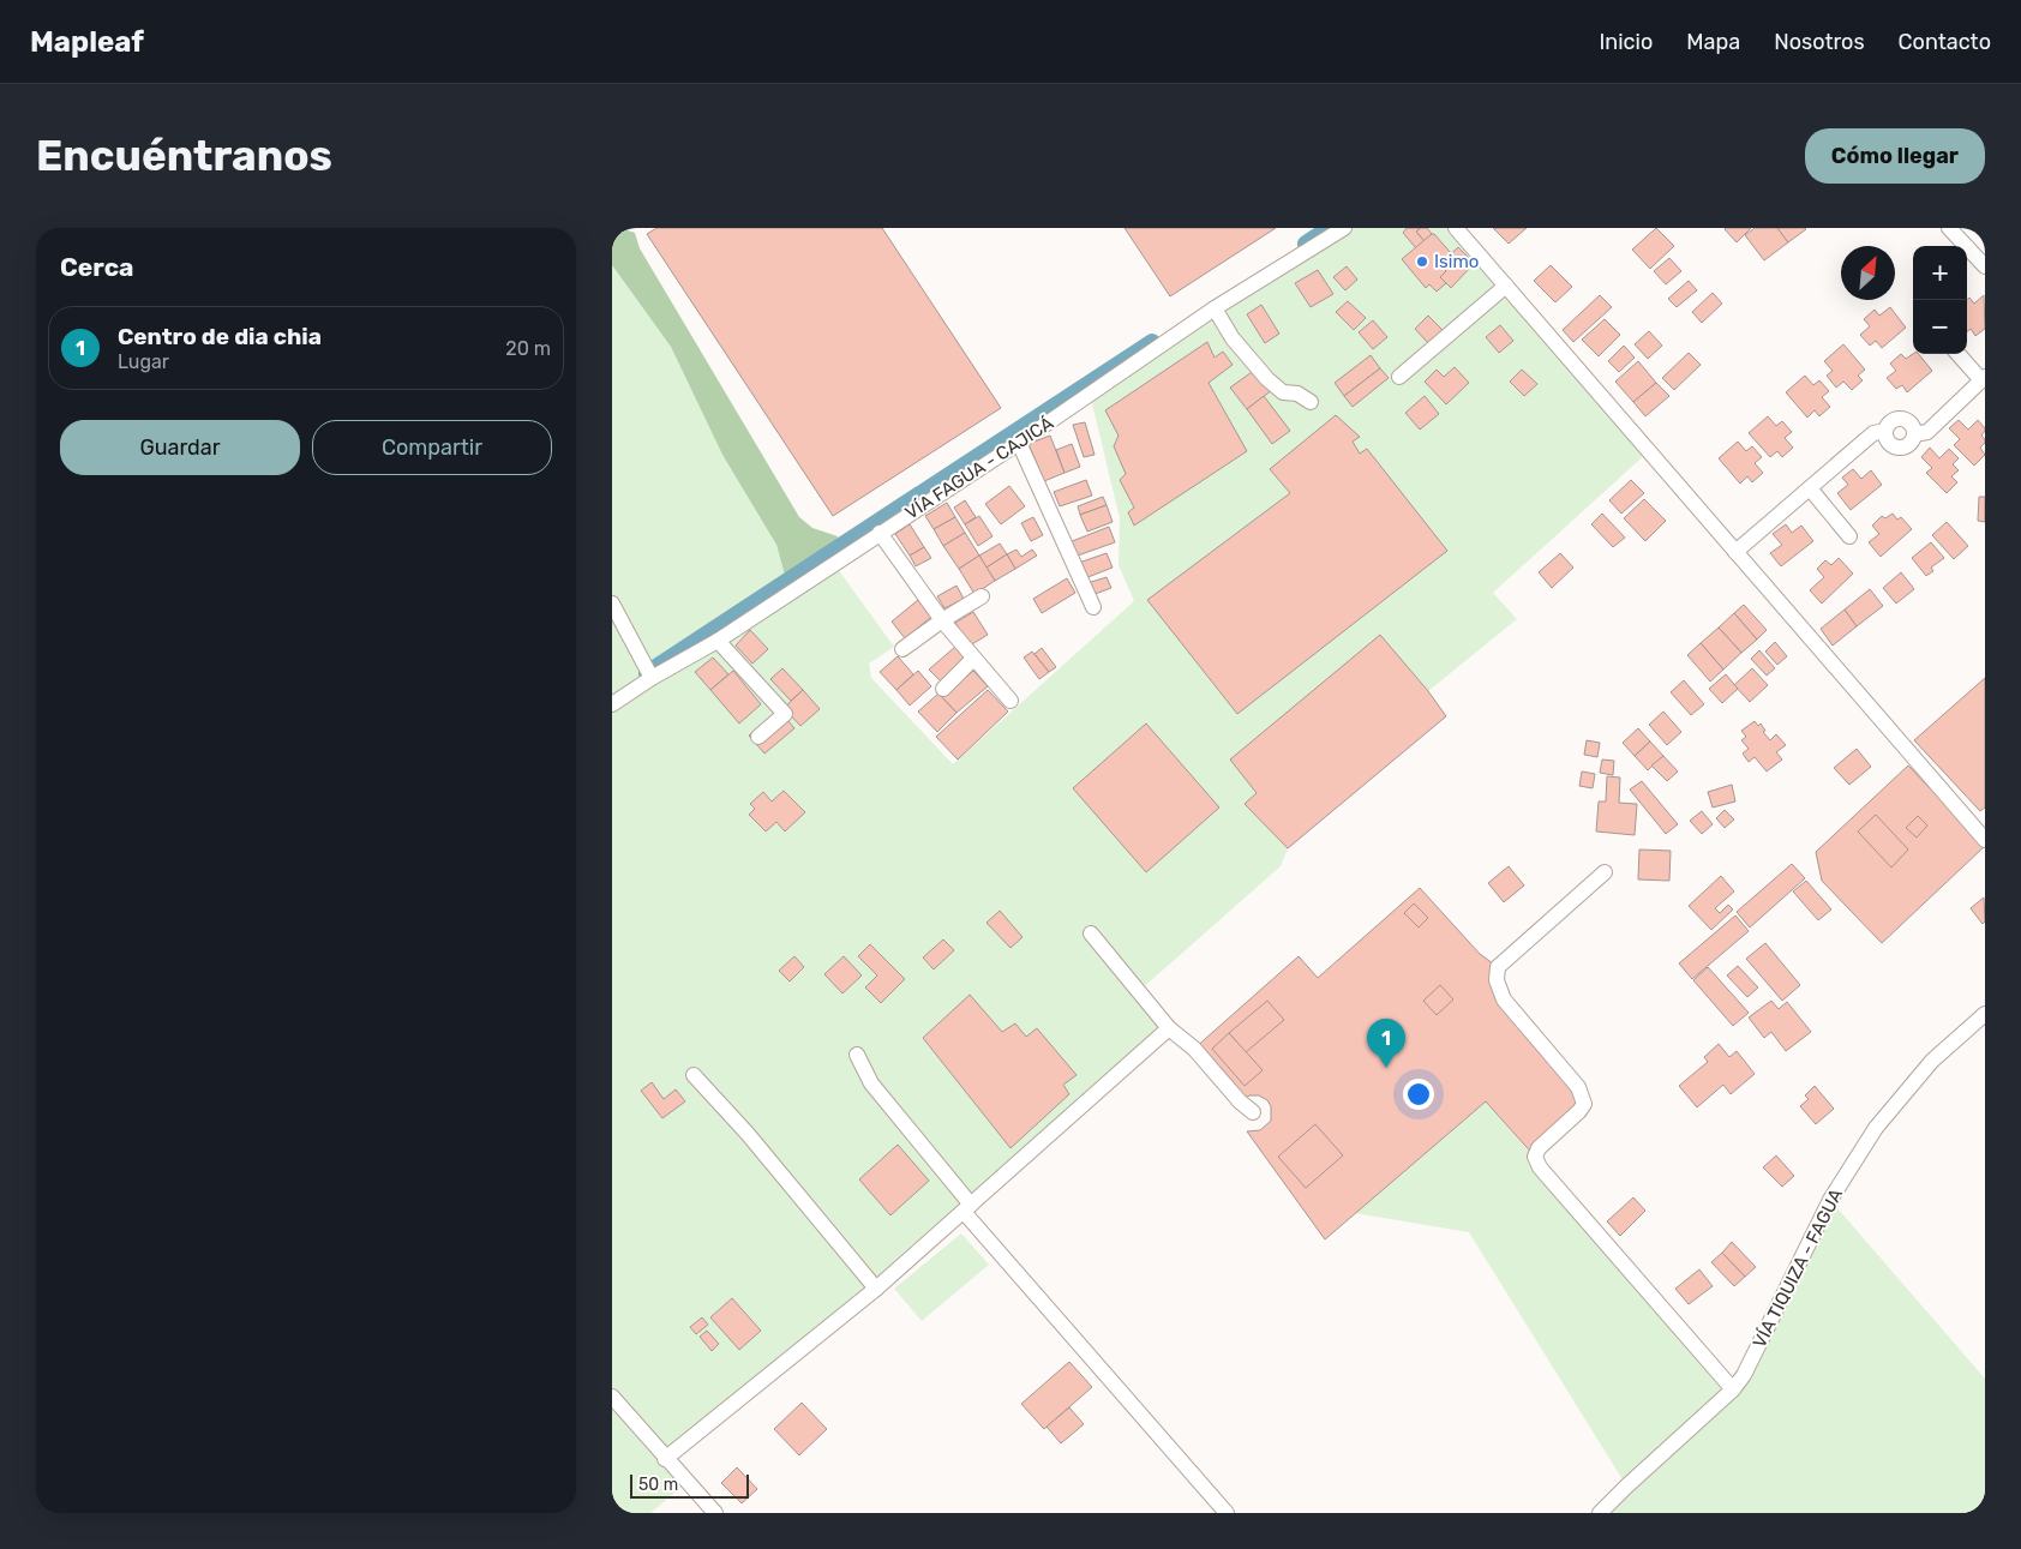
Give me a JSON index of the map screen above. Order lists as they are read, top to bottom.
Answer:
{
  "streets": {
    "street": ["VÍA FAGUA - CAJICÁ", "VÍA TIQUIZA - FAGUA"]
  },
  "places": ["Isimo"],
  "scale_bar": "50 m",
  "north": "top right",
  "page": {
    "header": "Mapleaf",
    "nav": [
      "Inicio",
      "Mapa",
      "Nosotros",
      "Contacto"
    ],
    "buttons": [
      "Cómo llegar",
      ["Guardar", "Compartir"]
    ],
    "title": "Encuéntranos",
    "heading": "Cerca",
    "map_buttons": ["+", "−"],
    "list": [
      {
        "mark": "1",
        "name": "Centro de dia chia",
        "note": "Lugar",
        "value": "20 m"
      }
    ],
    "pins": "1",
    "scale": "50 m"
  }
}
